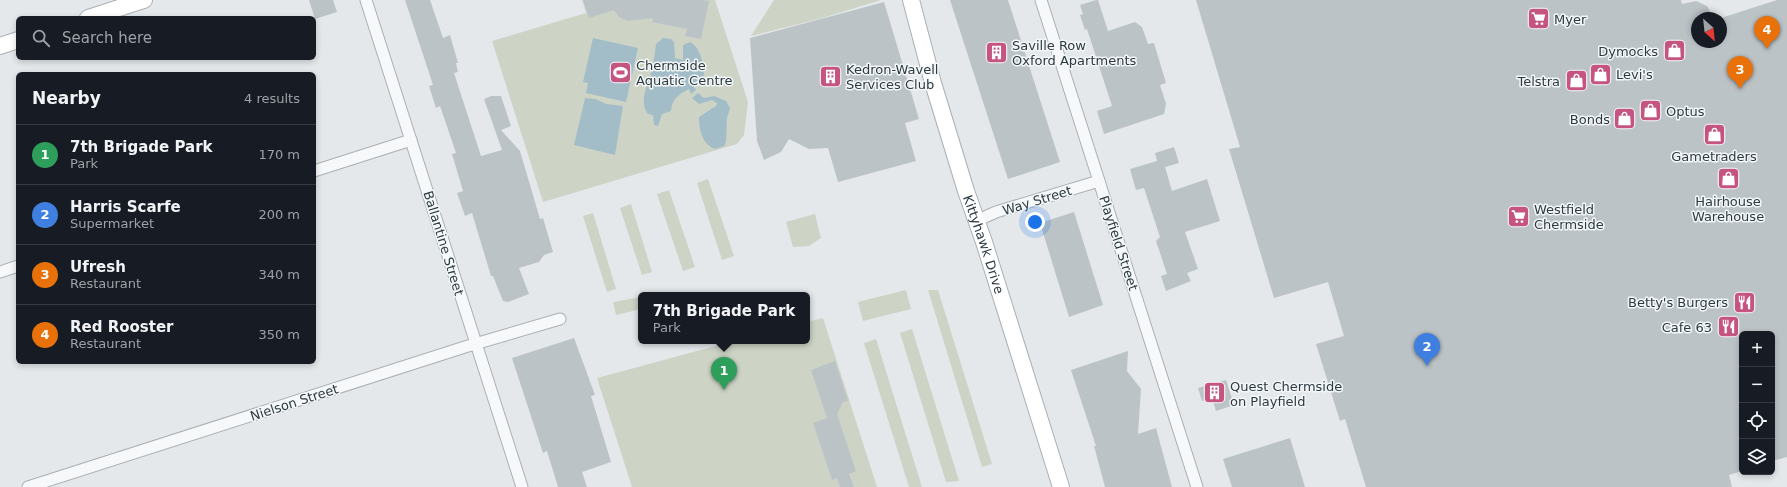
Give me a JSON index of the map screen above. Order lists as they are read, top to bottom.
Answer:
{
  "streets": {
    "street": [
      "Way Street",
      "Ballantine Street",
      "Playfield Street",
      "Kittyhawk Drive",
      "Nielson Street"
    ]
  },
  "crossings": [
    ["Way Street", "Playfield Street"],
    ["Way Street", "Kittyhawk Drive"],
    ["Ballantine Street", "Nielson Street"]
  ],
  "places": {
    "supermarket": ["Myer", "Westfield Chermside"],
    "shop": [
      "Dymocks",
      "Levi's",
      "Telstra",
      "Optus",
      "Bonds",
      "Gametraders",
      "Hairhouse Warehouse"
    ],
    "building": ["Saville Row Oxford Apartments", "Kedron-Wavell Services Club", "Quest Chermside on Playfield"],
    "sports": ["Chermside Aquatic Centre"],
    "restaurant": ["Betty's Burgers", "Cafe 63"]
  },
  "north": "bottom right",
  "page": {
    "pins": [
      "4",
      "3",
      "2",
      "1"
    ],
    "search": "Search here",
    "heading": ["Nearby", "4 results"],
    "list": [
      {
        "mark": "1",
        "name": "7th Brigade Park",
        "note": "Park",
        "value": "170 m"
      },
      {
        "mark": "2",
        "name": "Harris Scarfe",
        "note": "Supermarket",
        "value": "200 m"
      },
      {
        "mark": "3",
        "name": "Ufresh",
        "note": "Restaurant",
        "value": "340 m"
      },
      {
        "mark": "4",
        "name": "Red Rooster",
        "note": "Restaurant",
        "value": "350 m"
      }
    ],
    "popup": ["7th Brigade Park", "Park"],
    "map_buttons": ["+", "−"]
  }
}
